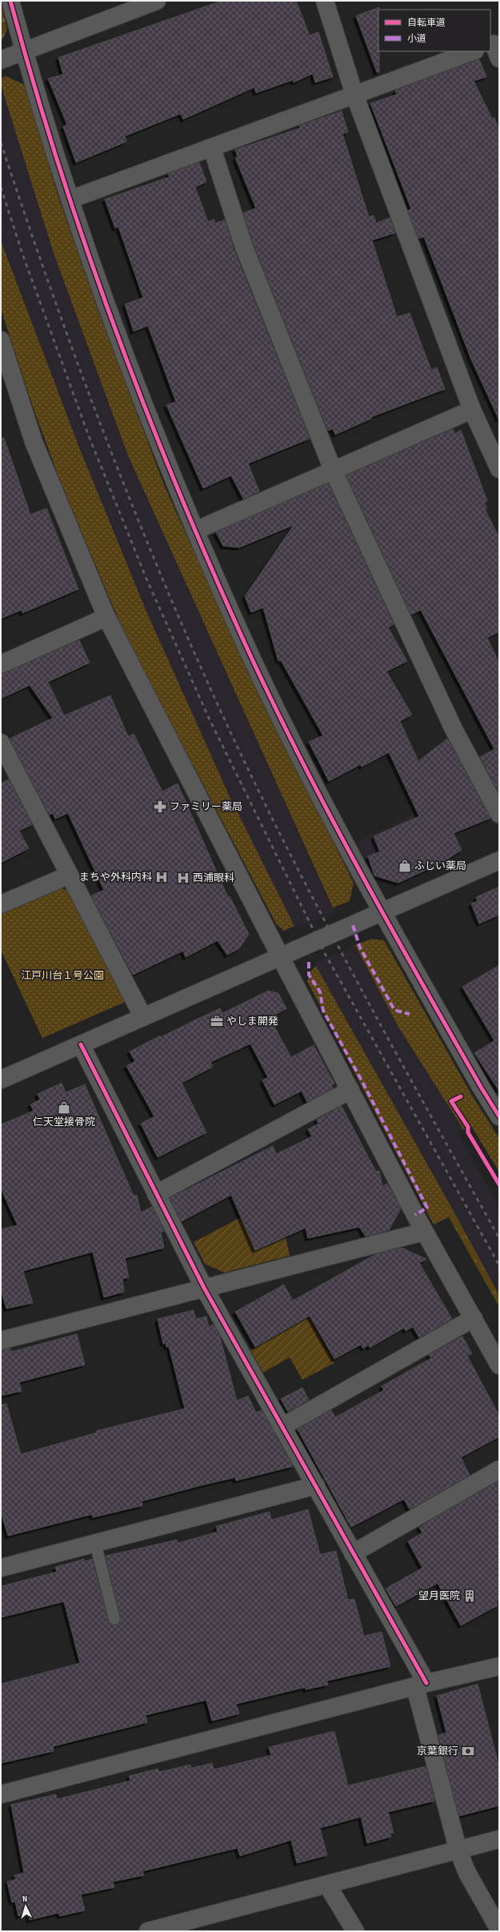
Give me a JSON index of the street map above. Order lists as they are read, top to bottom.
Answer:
{
  "parks": ["江戸川台１号公園"],
  "places": {
    "pharmacy": ["ファミリー薬局"],
    "shop": ["ふじい薬局", "仁天堂接骨院"],
    "hospital": ["まちや外科内科", "西浦眼科"],
    "office": ["やしま開発"],
    "building": ["望月医院"],
    "bank": ["京葉銀行"]
  },
  "legend": ["自転車道", "小道"],
  "north": "top"
}
